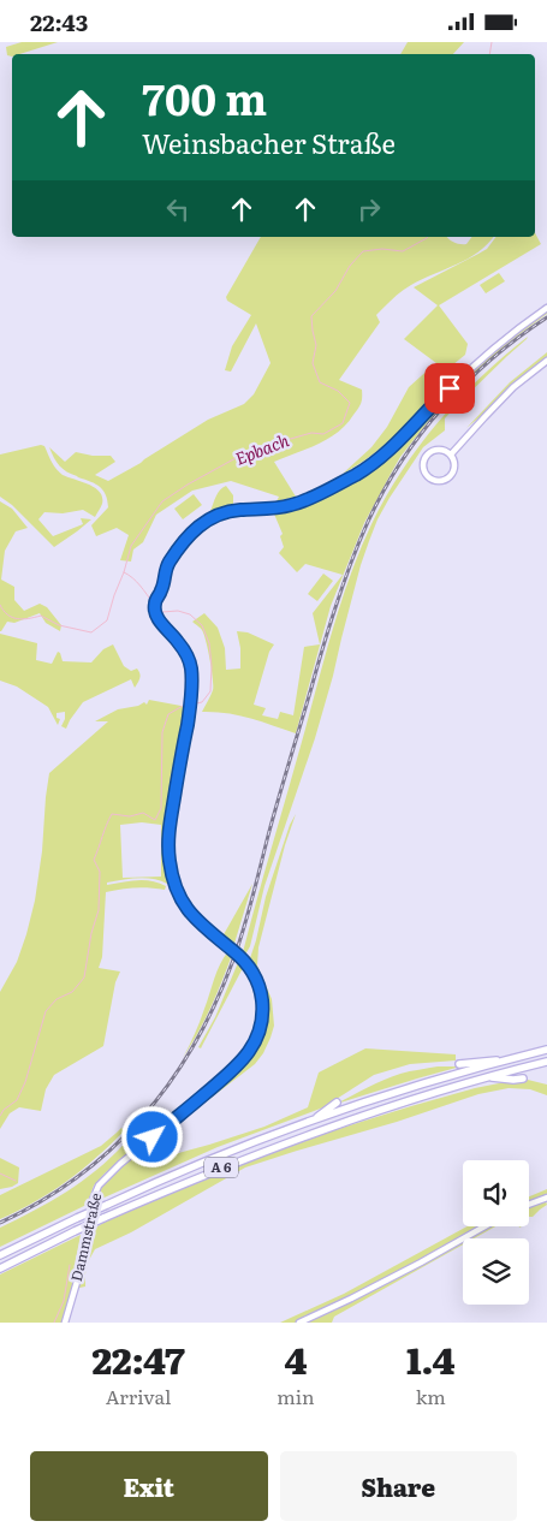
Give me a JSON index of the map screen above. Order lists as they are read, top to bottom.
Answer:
{
  "streets": {
    "highway": ["A 6"],
    "street": ["Dammstraße"]
  },
  "water": ["Epbach"],
  "page": {
    "status": "22:43",
    "turn": ["700 m", "Weinsbacher Straße"],
    "eta": [
      "22:47",
      "Arrival",
      "4",
      "min",
      "1.4",
      "km"
    ],
    "buttons": ["Exit", "Share"]
  }
}
